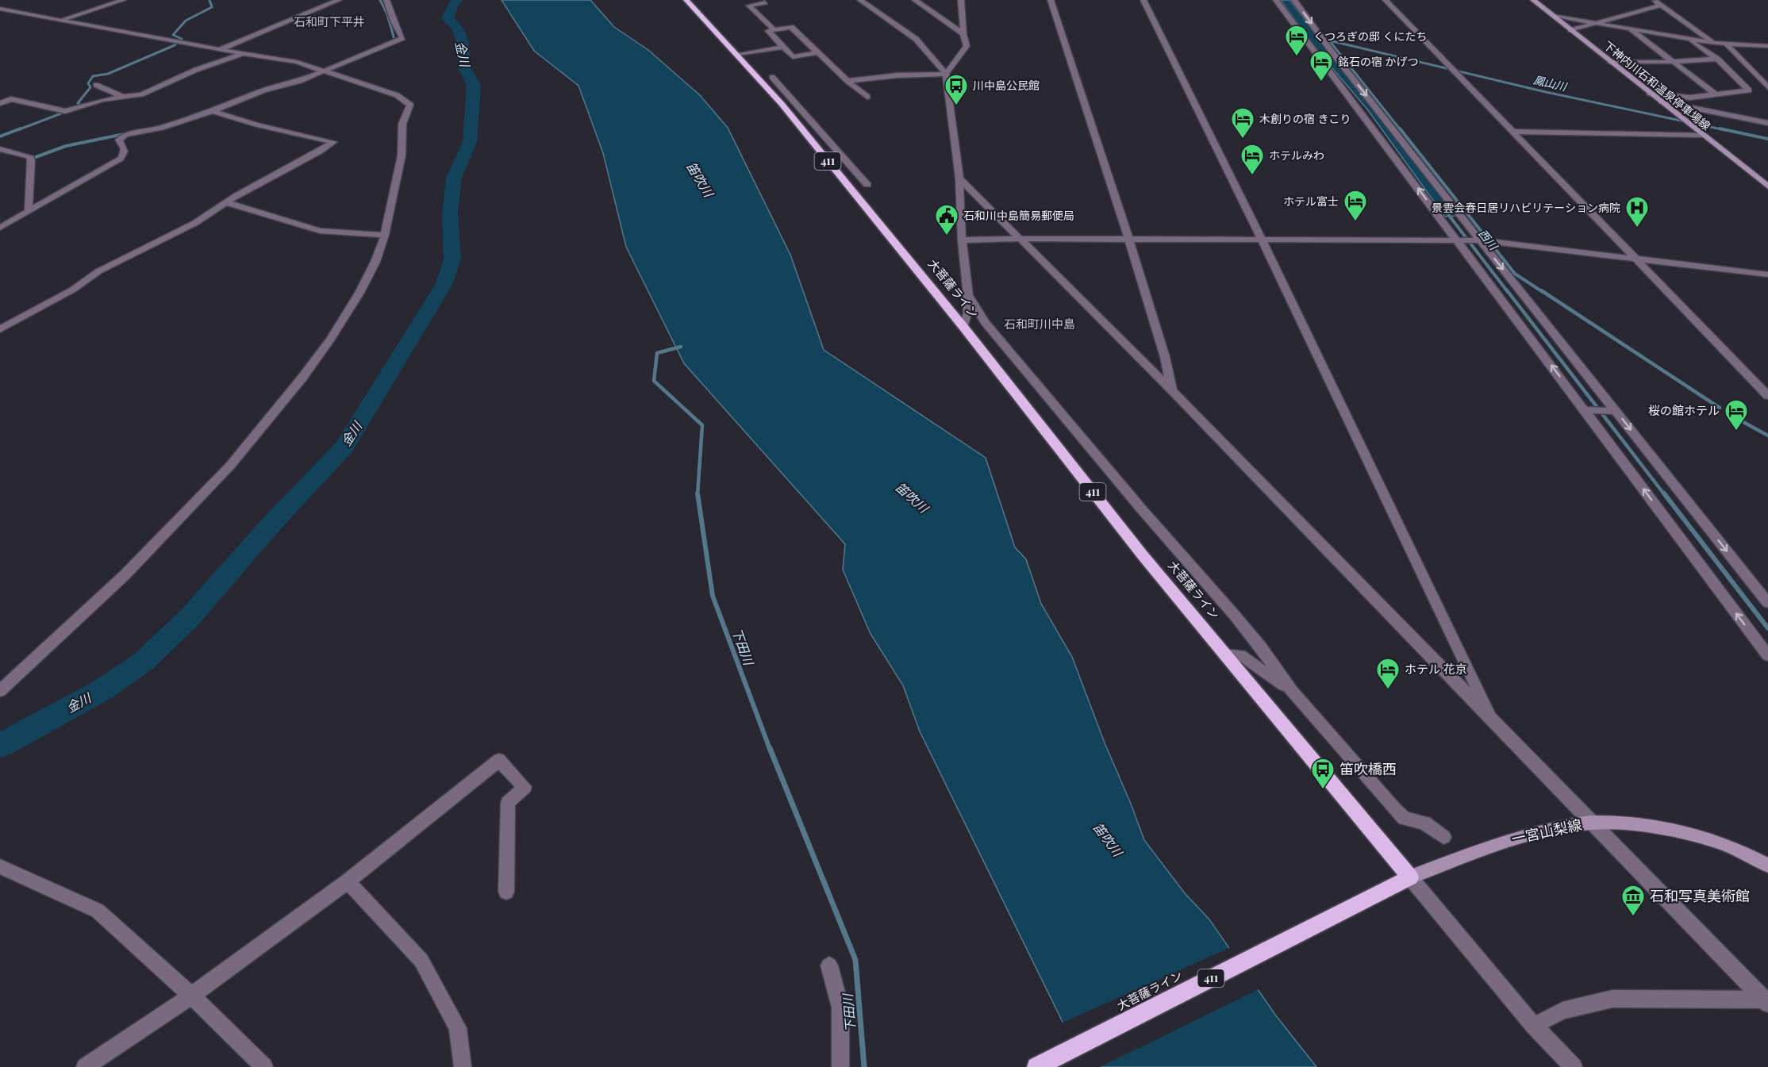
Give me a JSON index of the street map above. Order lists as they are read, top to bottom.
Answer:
{
  "streets": {
    "highway": ["411", "大菩薩ライン"],
    "main road": ["下神内川石和温泉停車場線", "一宮山梨線"]
  },
  "crossings": [
    ["大菩薩ライン", "一宮山梨線"]
  ],
  "districts": ["石和町下平井", "石和町川中島"],
  "water": [
    "金川",
    "鳳山川",
    "笛吹川",
    "西川",
    "下田川"
  ],
  "places": {
    "hotel": [
      "くつろぎの邸 くにたち",
      "銘石の宿 かげつ",
      "木創りの宿 きこり",
      "ホテルみわ",
      "ホテル富士",
      "桜の館ホテル",
      "ホテル 花京"
    ],
    "bus stop": ["川中島公民館", "笛吹橋西"],
    "hospital": ["景雲会春日居リハビリテーション病院"],
    "public building": ["石和川中島簡易郵便局"],
    "museum": ["石和写真美術館"]
  }
}
